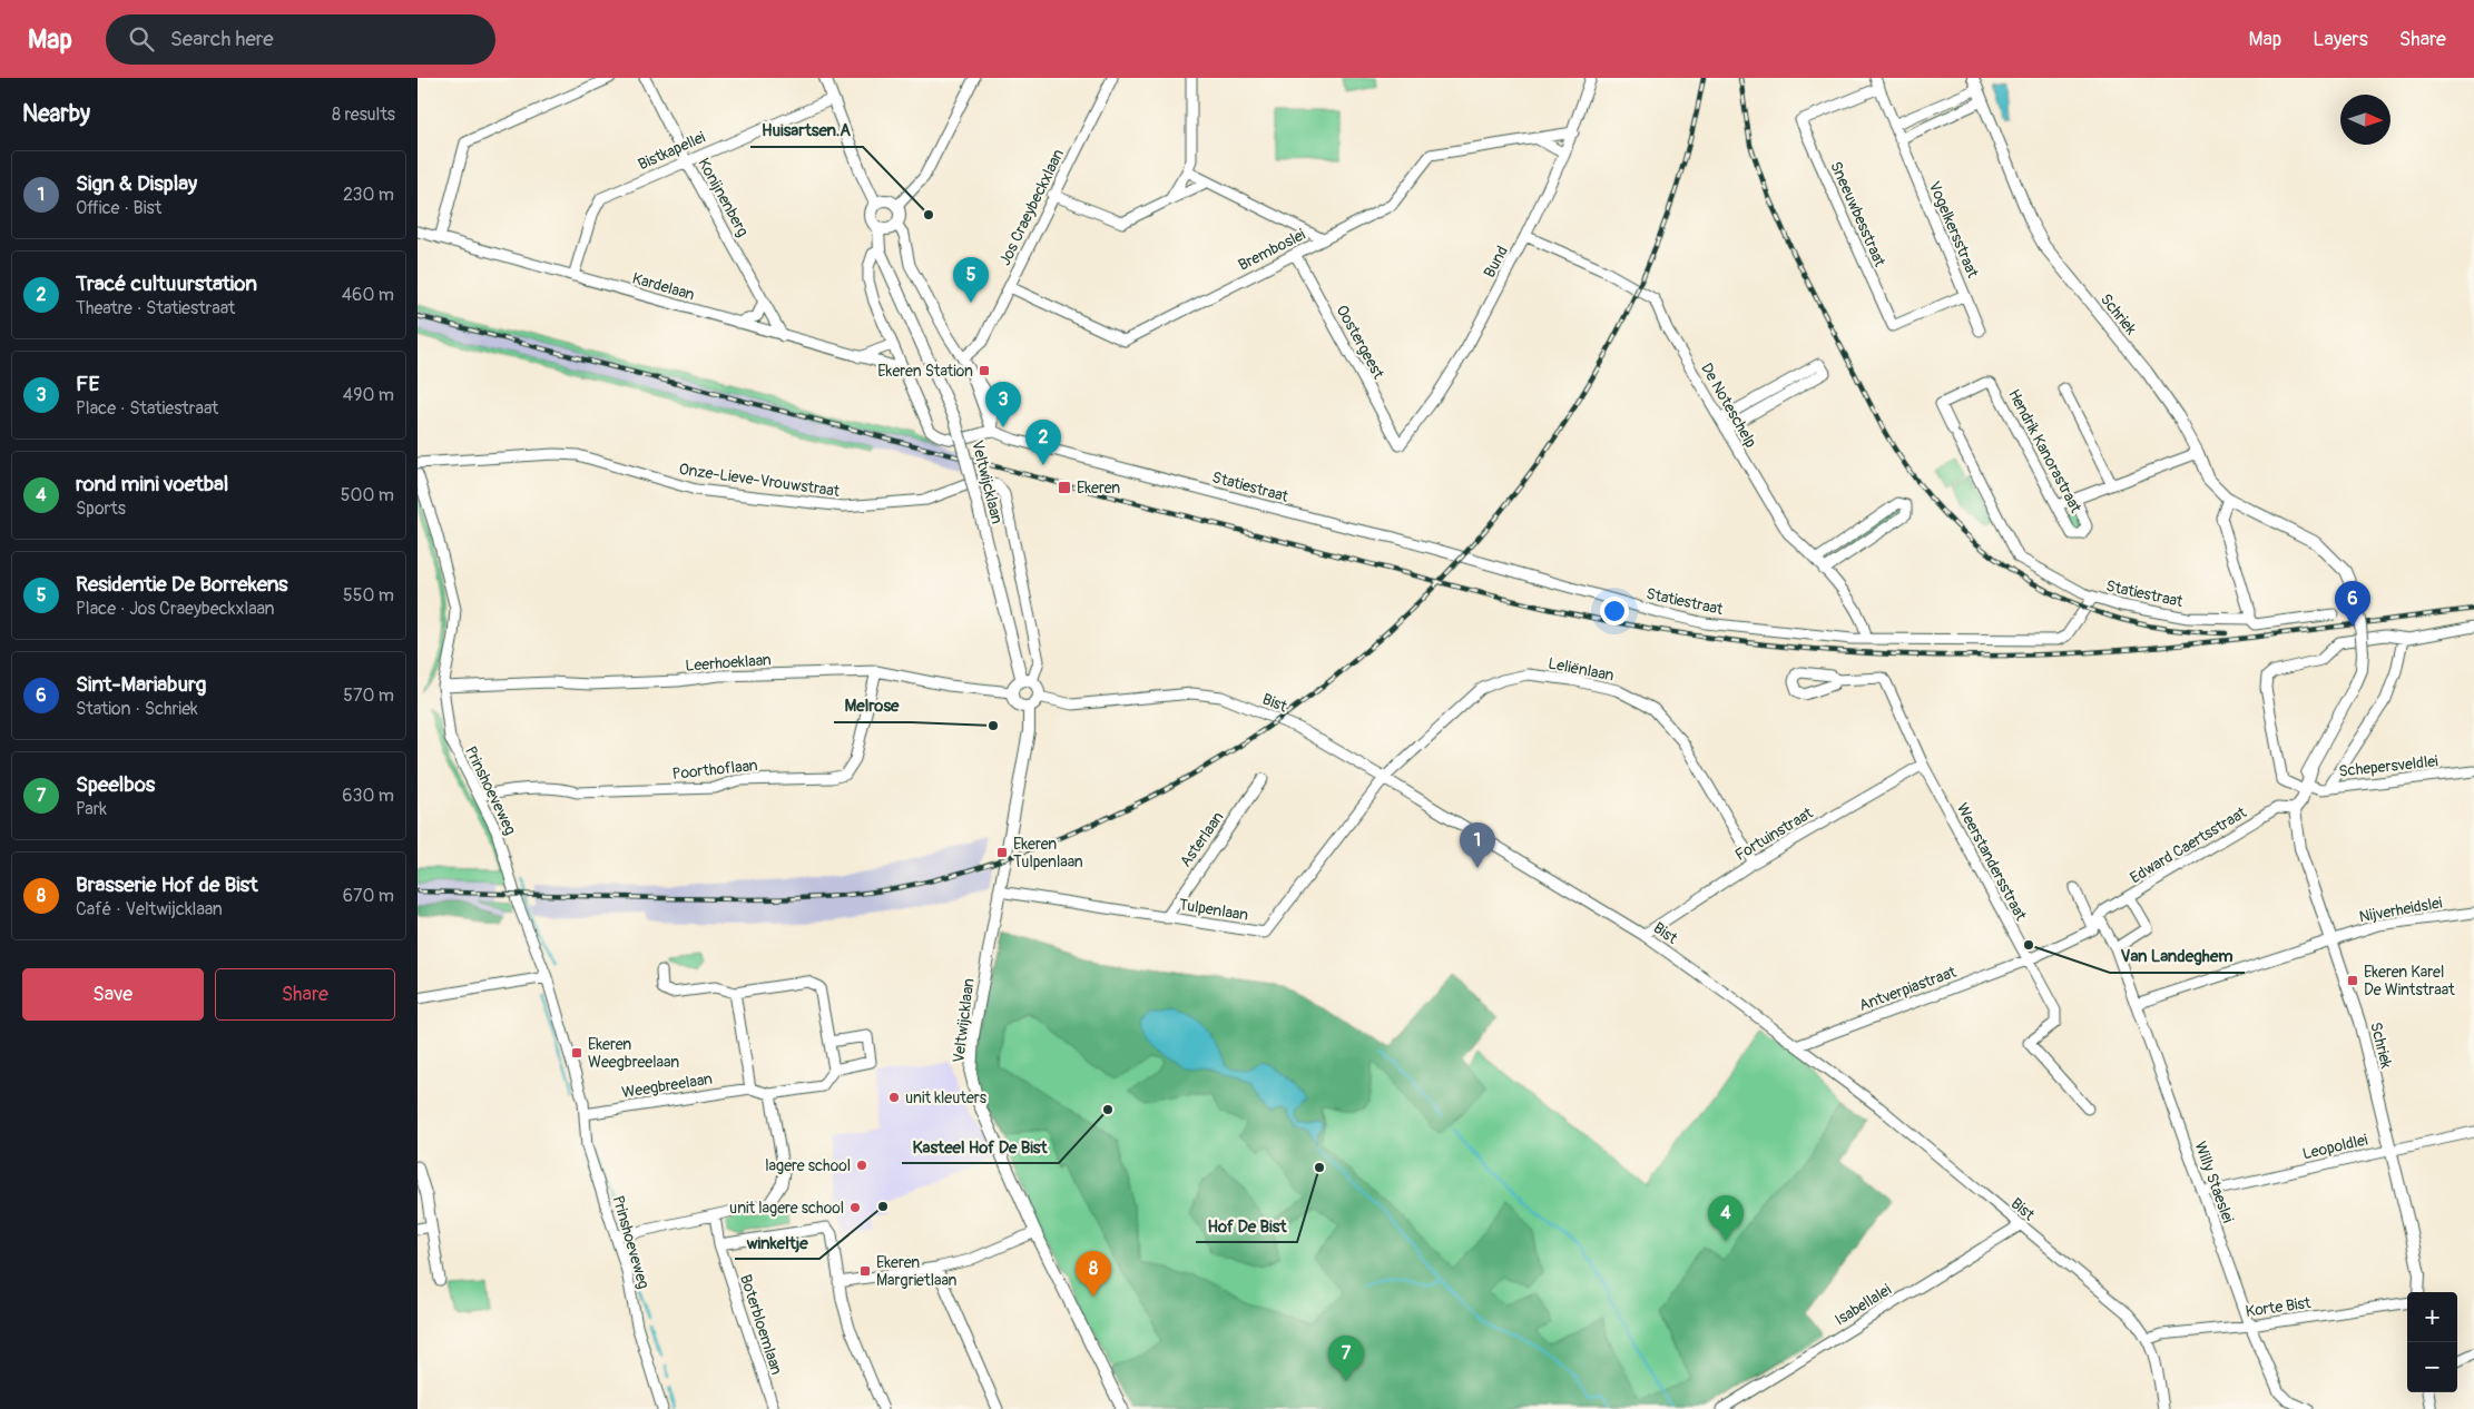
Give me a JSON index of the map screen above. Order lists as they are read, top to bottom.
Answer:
{
  "streets": {
    "street": [
      "Bistkapellei",
      "Konijnenberg",
      "Jos Craeybeckxlaan",
      "Sneeuwbesstraat",
      "Vogelkersstraat",
      "Bremboslei",
      "Bund",
      "Kardelaan",
      "Schriek",
      "Oostergeest",
      "De Noteschelp",
      "Hendrik Kanorastraat",
      "Onze-Lieve-Vrouwstraat",
      "Veltwijcklaan",
      "Statiestraat",
      "Leerhoeklaan",
      "Leliënlaan",
      "Bist",
      "Schepersveldlei",
      "Poorthoflaan",
      "Prinshoeveweg",
      "Fortuinstraat",
      "Asterlaan",
      "Edward Caertsstraat",
      "Weerstandersstraat",
      "Tulpenlaan",
      "Nijverheidslei",
      "Antverpiastraat",
      "Weegbreelaan",
      "Leopoldlei",
      "Willy Staeslei",
      "Isabellalei",
      "Korte Bist",
      "Boterbloemlaan"
    ]
  },
  "crossings": [
    ["Bistkapellei", "Konijnenberg"],
    ["Bistkapellei", "Kardelaan"],
    ["Bistkapellei", "Veltwijcklaan"],
    ["Konijnenberg", "Kardelaan"],
    ["Jos Craeybeckxlaan", "Bremboslei"],
    ["Jos Craeybeckxlaan", "Veltwijcklaan"],
    ["Sneeuwbesstraat", "Vogelkersstraat"],
    ["Bremboslei", "Bund"],
    ["Bremboslei", "Oostergeest"],
    ["Bund", "Oostergeest"],
    ["Bund", "De Noteschelp"],
    ["Schriek", "Schepersveldlei"],
    ["Schriek", "Edward Caertsstraat"],
    ["Schriek", "Nijverheidslei"],
    ["Schriek", "Leopoldlei"],
    ["De Noteschelp", "Statiestraat"],
    ["Hendrik Kanorastraat", "Statiestraat"],
    ["Onze-Lieve-Vrouwstraat", "Veltwijcklaan"],
    ["Veltwijcklaan", "Statiestraat"],
    ["Veltwijcklaan", "Leerhoeklaan"],
    ["Veltwijcklaan", "Bist"],
    ["Veltwijcklaan", "Tulpenlaan"],
    ["Leerhoeklaan", "Bist"],
    ["Leerhoeklaan", "Poorthoflaan"],
    ["Leerhoeklaan", "Prinshoeveweg"],
    ["Leliënlaan", "Bist"],
    ["Leliënlaan", "Fortuinstraat"],
    ["Leliënlaan", "Tulpenlaan"],
    ["Bist", "Fortuinstraat"],
    ["Bist", "Tulpenlaan"],
    ["Bist", "Antverpiastraat"],
    ["Bist", "Isabellalei"],
    ["Bist", "Korte Bist"],
    ["Poorthoflaan", "Prinshoeveweg"],
    ["Prinshoeveweg", "Weegbreelaan"],
    ["Fortuinstraat", "Weerstandersstraat"],
    ["Asterlaan", "Tulpenlaan"],
    ["Edward Caertsstraat", "Willy Staeslei"],
    ["Weerstandersstraat", "Antverpiastraat"],
    ["Nijverheidslei", "Willy Staeslei"],
    ["Leopoldlei", "Willy Staeslei"],
    ["Willy Staeslei", "Korte Bist"]
  ],
  "places": {
    "other": [
      "Huisartsen.A",
      "Melrose",
      "Van Landeghem",
      "unit kleuters",
      "Kasteel Hof De Bist",
      "lagere school",
      "Hof De Bist",
      "winkeltje",
      "unit lagere school"
    ],
    "transit": [
      "Ekeren Station",
      "Ekeren",
      "Ekeren Tulpenlaan",
      "Ekeren Karel De Wintstraat",
      "Ekeren Weegbreelaan",
      "Ekeren Margrietlaan"
    ]
  },
  "north": "right",
  "page": {
    "header": "Map",
    "search": "Search here",
    "nav": ["Map", "Layers", "Share"],
    "heading": ["Nearby", "8 results"],
    "list": [
      {
        "mark": "1",
        "name": "Sign & Display",
        "note": "Office · Bist",
        "value": "230 m"
      },
      {
        "mark": "2",
        "name": "Tracé cultuurstation",
        "note": "Theatre · Statiestraat",
        "value": "460 m"
      },
      {
        "mark": "3",
        "name": "FE",
        "note": "Place · Statiestraat",
        "value": "490 m"
      },
      {
        "mark": "4",
        "name": "rond mini voetbal",
        "note": "Sports",
        "value": "500 m"
      },
      {
        "mark": "5",
        "name": "Residentie De Borrekens",
        "note": "Place · Jos Craeybeckxlaan",
        "value": "550 m"
      },
      {
        "mark": "6",
        "name": "Sint-Mariaburg",
        "note": "Station · Schriek",
        "value": "570 m"
      },
      {
        "mark": "7",
        "name": "Speelbos",
        "note": "Park",
        "value": "630 m"
      },
      {
        "mark": "8",
        "name": "Brasserie Hof de Bist",
        "note": "Café · Veltwijcklaan",
        "value": "670 m"
      }
    ],
    "pins": [
      "5",
      "3",
      "2",
      "6",
      "1",
      "4",
      "8",
      "7"
    ],
    "buttons": ["Save", "Share"],
    "map_buttons": ["+", "−"]
  }
}
